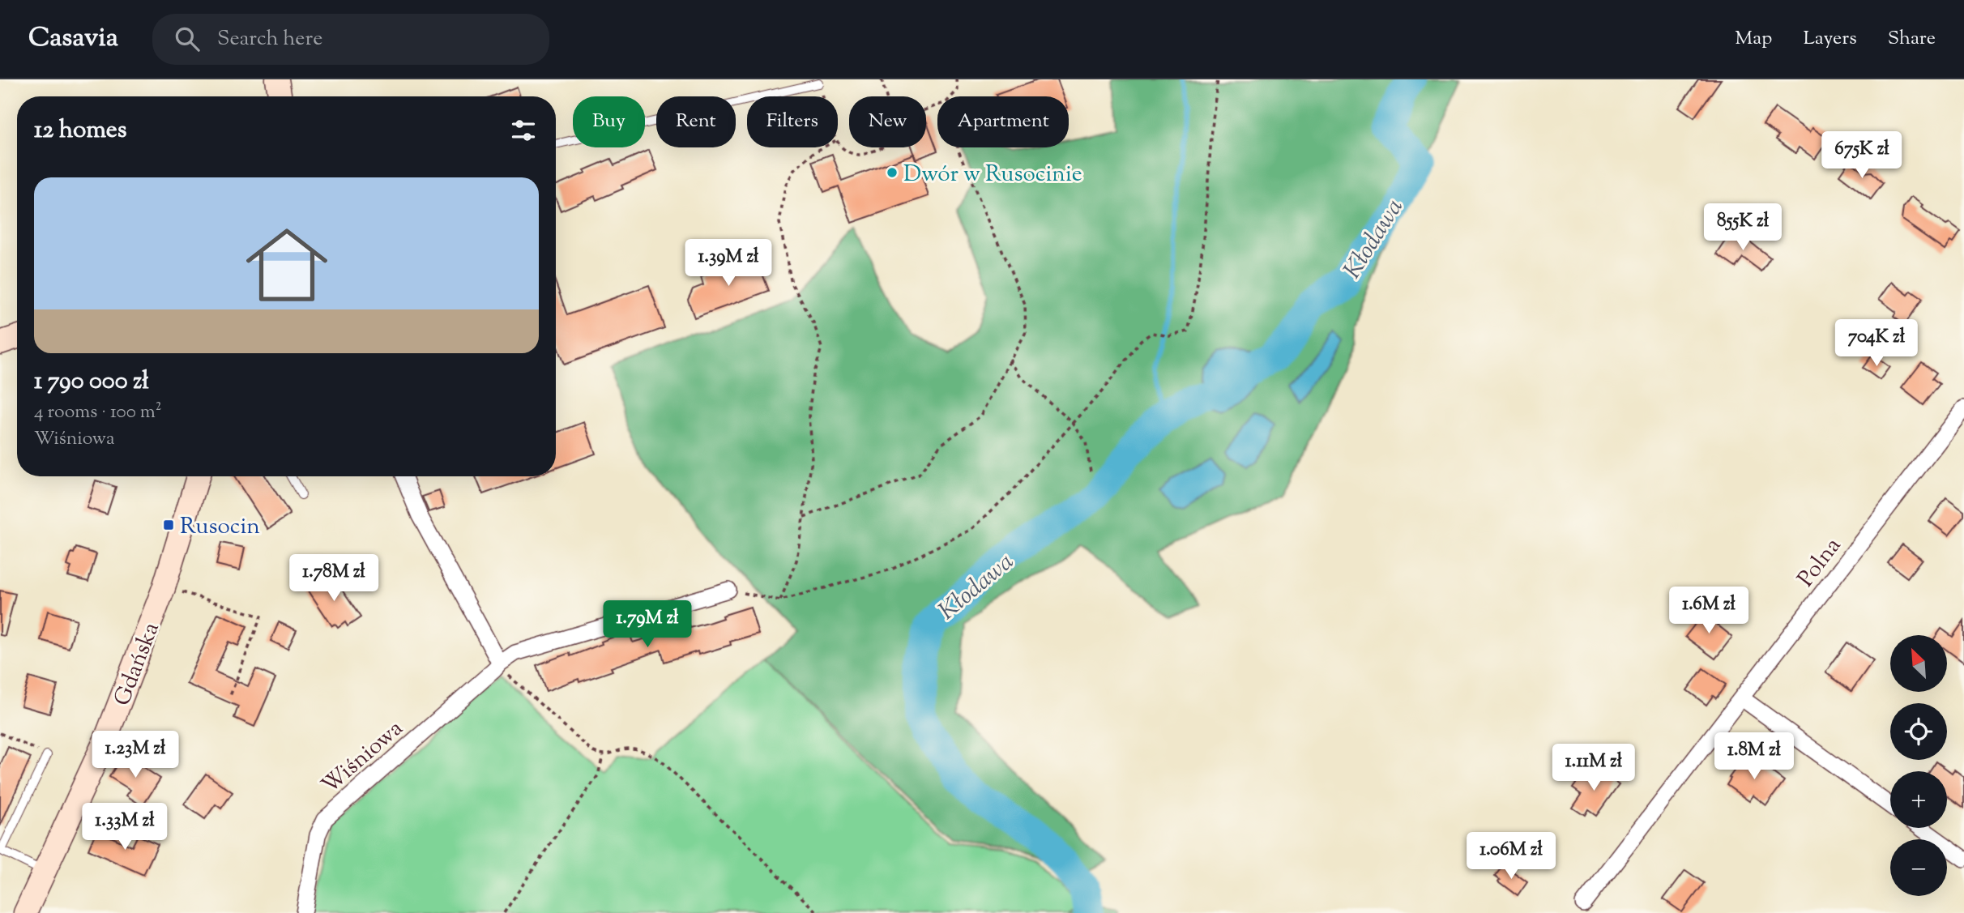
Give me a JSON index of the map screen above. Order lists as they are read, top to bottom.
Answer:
{
  "streets": {
    "street": ["Polna", "Gdańska", "Wiśniowa"]
  },
  "water": ["Kłodawa"],
  "places": {
    "other": ["Dwór w Rusocinie"],
    "transit": ["Rusocin"]
  },
  "north": "top left",
  "page": {
    "header": "Casavia",
    "search": "Search here",
    "nav": ["Map", "Layers", "Share"],
    "chip": [
      "Buy",
      "Rent",
      "Filters",
      "New",
      "Apartment"
    ],
    "heading": "12 homes",
    "price": [
      "675K zł",
      "855K zł",
      "1.39M zł",
      "704K zł",
      "1.78M zł",
      "1.6M zł",
      "1.79M zł",
      "1.23M zł",
      "1.8M zł",
      "1.11M zł",
      "1.33M zł",
      "1.06M zł"
    ],
    "list": [
      {
        "name": "1 790 000 zł",
        "note": "4 rooms · 100 m² · Wiśniowa"
      }
    ],
    "map_buttons": ["+", "−"]
  }
}
